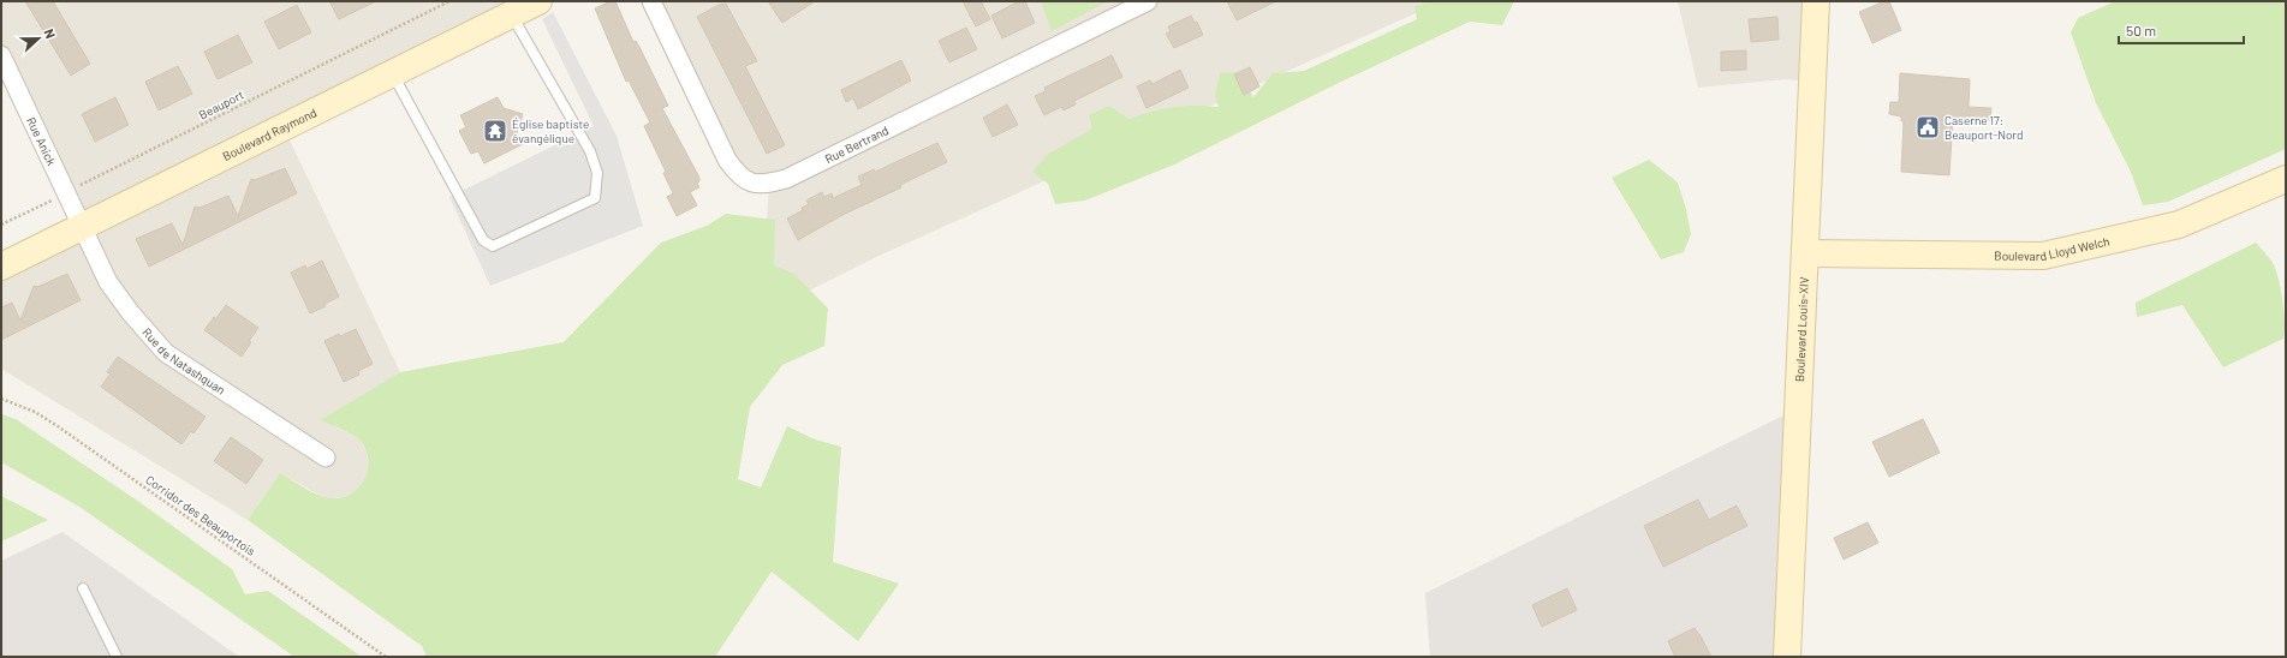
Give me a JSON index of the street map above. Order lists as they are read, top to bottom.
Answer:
{
  "streets": {
    "main road": ["Boulevard Raymond", "Boulevard Lloyd Welch", "Boulevard Louis-XIV"],
    "street": ["Rue Anick", "Rue Bertrand", "Rue de Natashquan"],
    "path": ["Beauport", "Corridor des Beauportois"]
  },
  "crossings": [
    ["Beauport", "Rue Anick"],
    ["Boulevard Raymond", "Rue Anick"],
    ["Boulevard Raymond", "Rue de Natashquan"],
    ["Rue Anick", "Rue de Natashquan"],
    ["Boulevard Lloyd Welch", "Boulevard Louis-XIV"]
  ],
  "places": {
    "public building": ["Caserne 17: Beauport-Nord"],
    "temple": ["Église baptiste évangélique"]
  },
  "scale_bar": "50 m",
  "north": "right"
}
